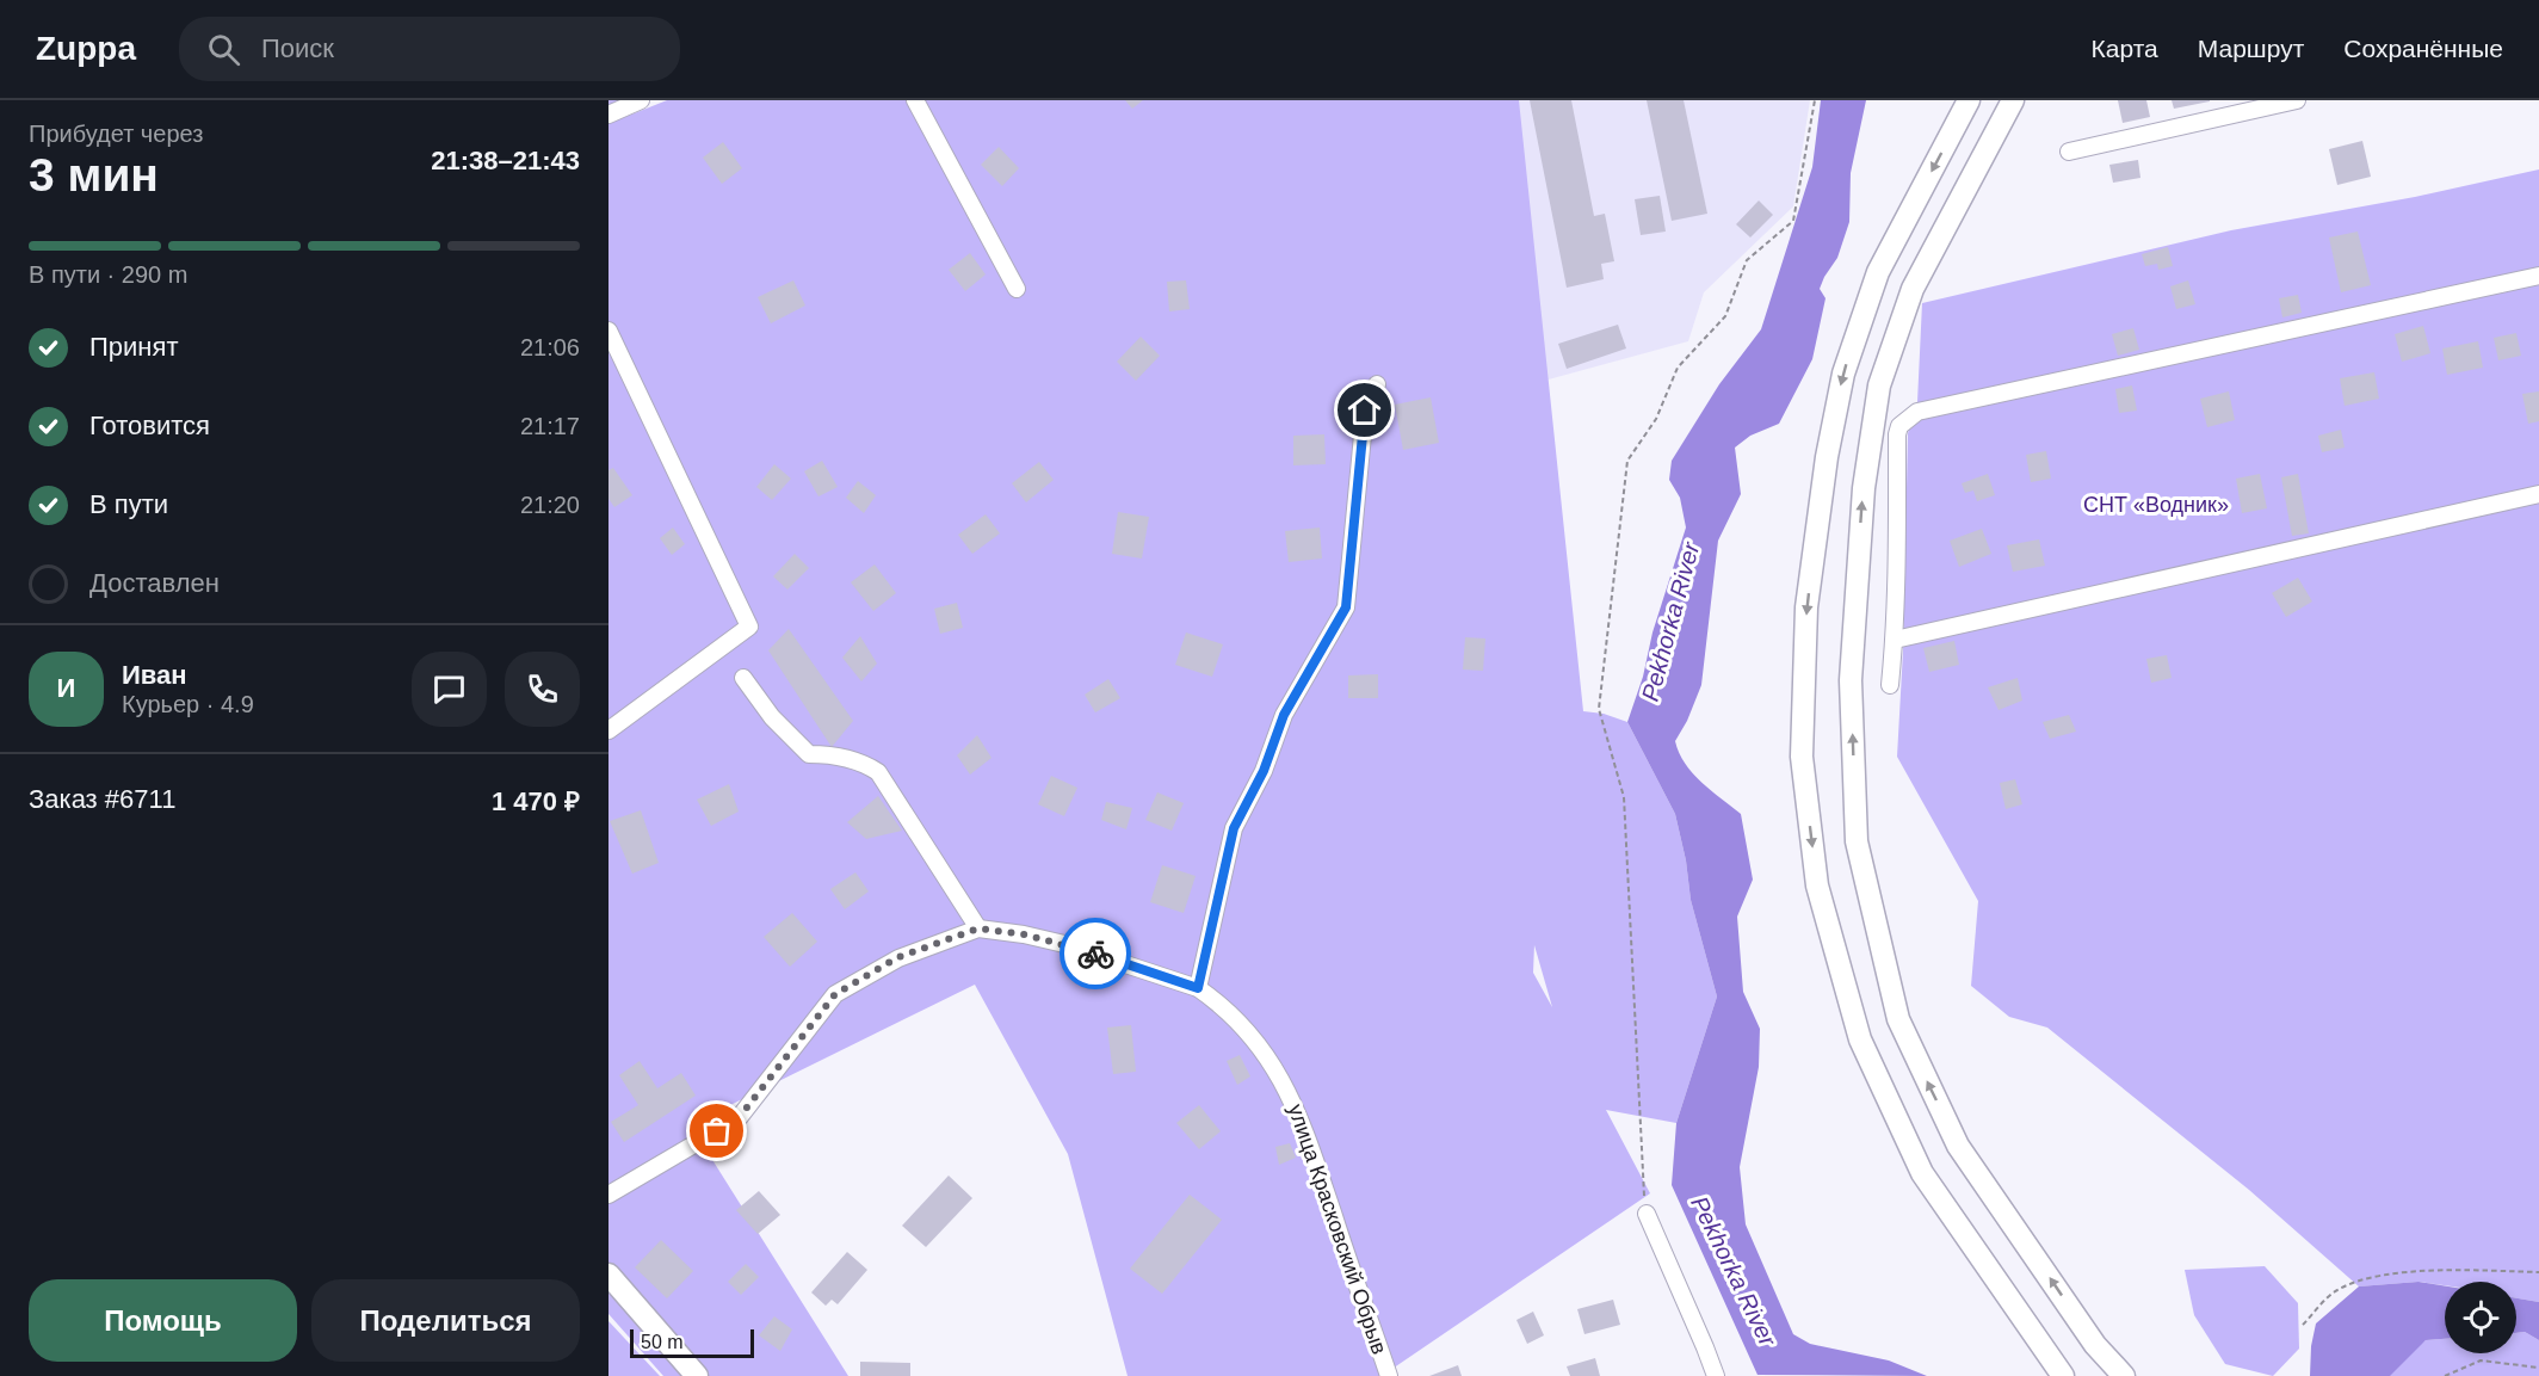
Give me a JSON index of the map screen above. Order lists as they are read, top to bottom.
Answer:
{
  "streets": {
    "street": ["улица Красковский Обрыв"]
  },
  "water": ["Pekhorka River"],
  "parks": ["СНТ «Водник»"],
  "scale_bar": "50 m",
  "page": {
    "header": "Zuppa",
    "search": "Поиск",
    "nav": ["Карта", "Маршрут", "Сохранённые"],
    "heading": ["3 мин", "Прибудет через", "21:38–21:43"],
    "panel": [
      "Иван",
      "Курьер · 4.9",
      "Заказ #6711",
      "1 470 ₽"
    ],
    "bar": "В пути · 290 m",
    "list": [
      ["Принят", "21:06"],
      ["Готовится", "21:17"],
      ["В пути", "21:20"],
      "Доставлен"
    ],
    "round": "И",
    "buttons": ["Помощь", "Поделиться"],
    "scale": "50 m"
  }
}
